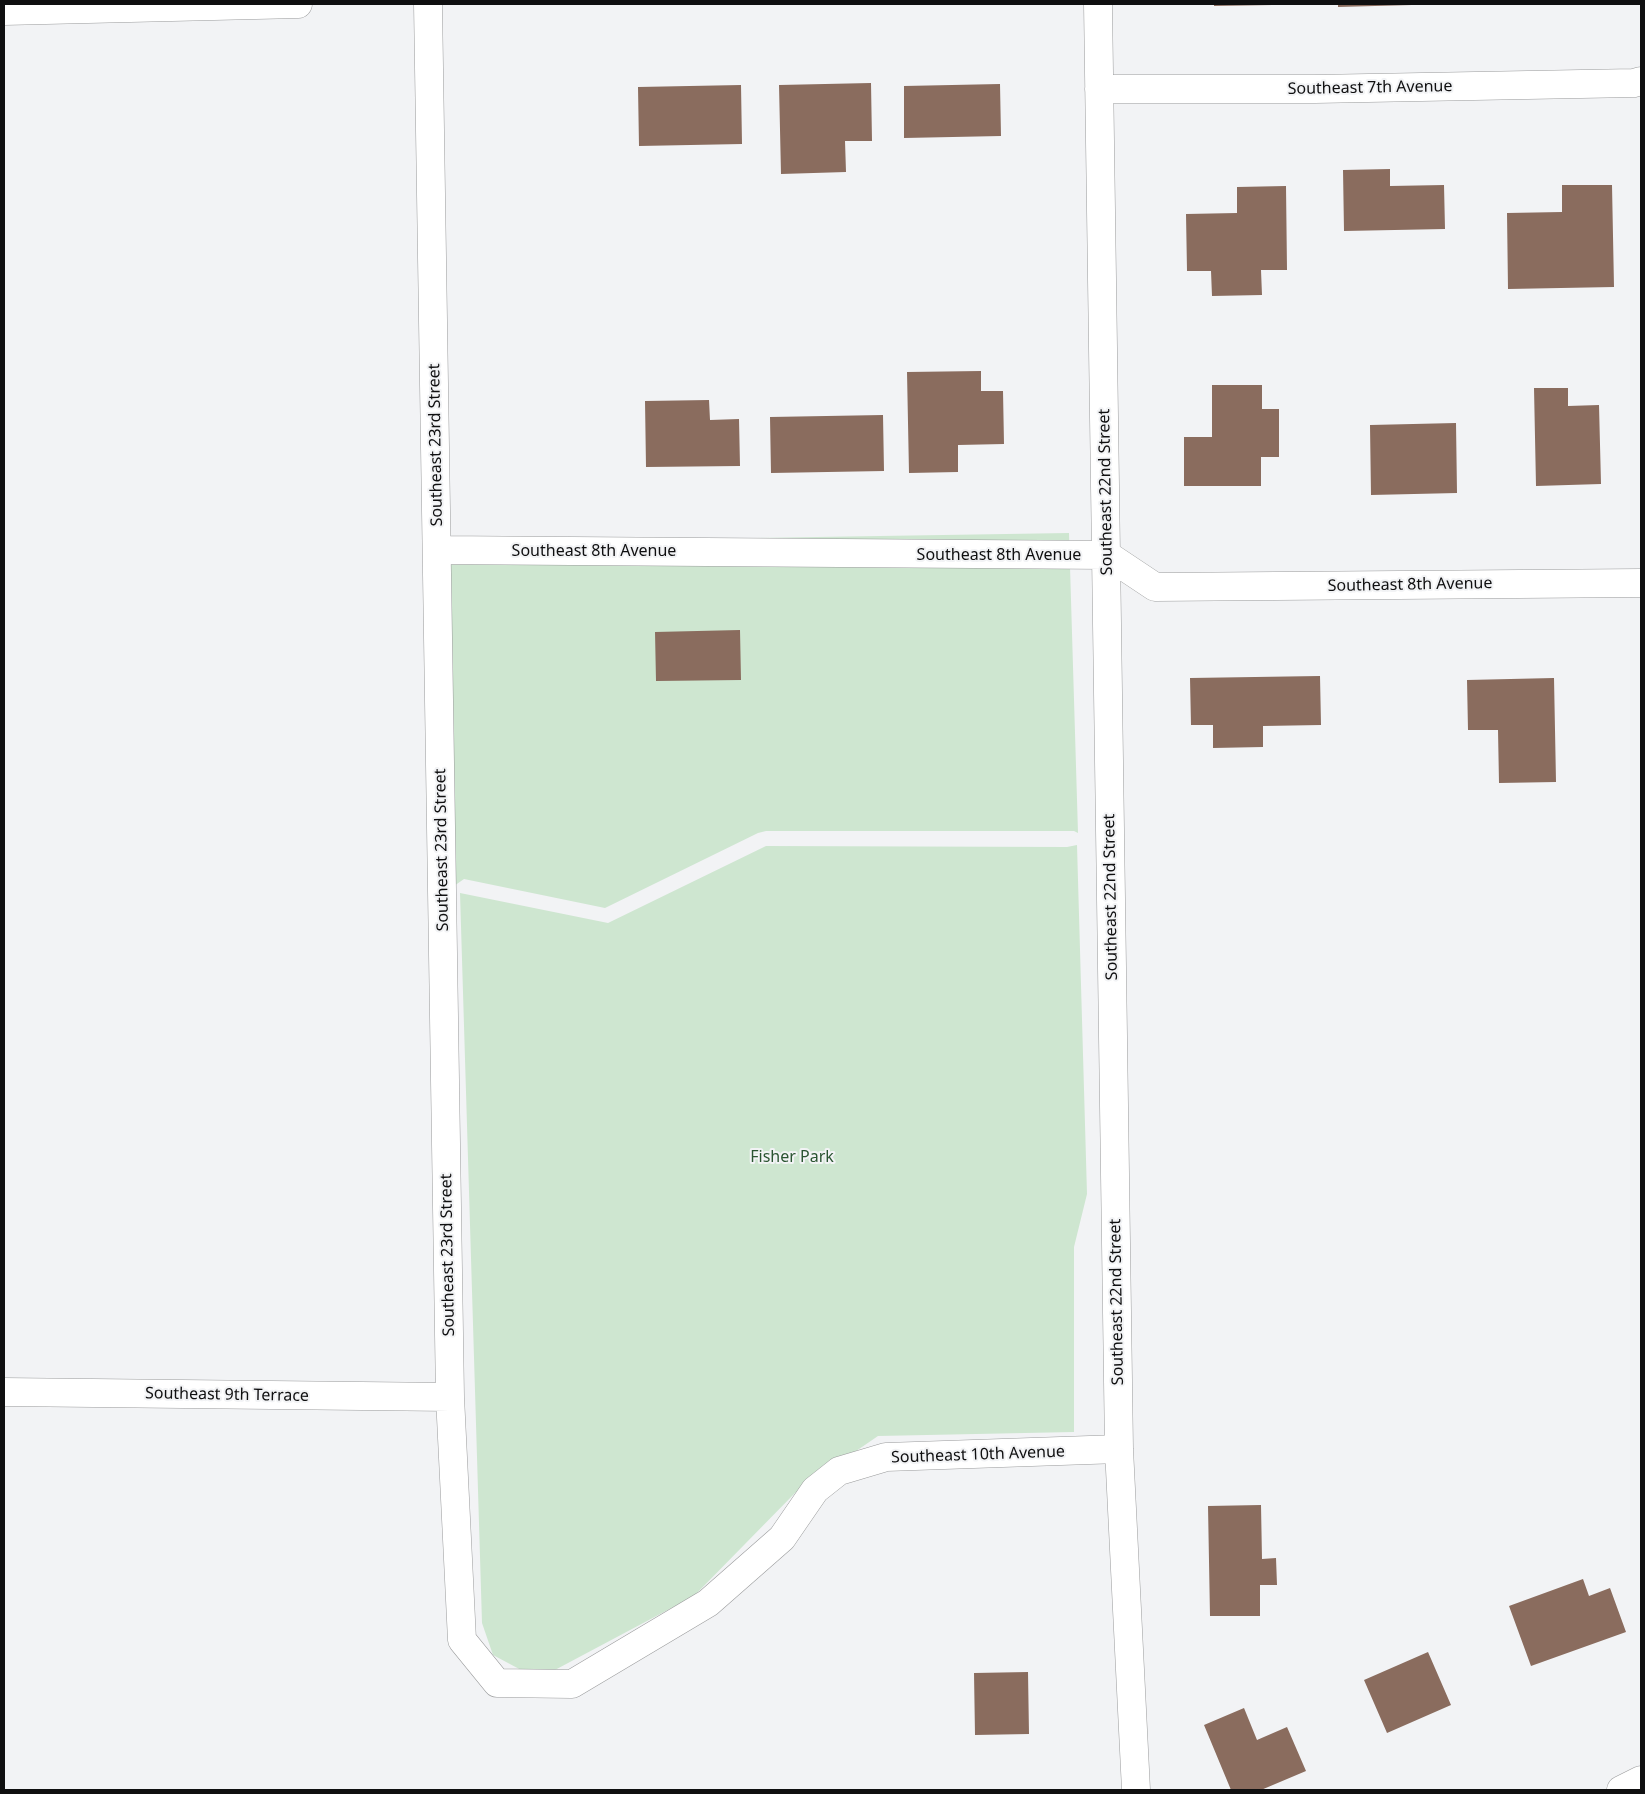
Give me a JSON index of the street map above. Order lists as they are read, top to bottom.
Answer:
{
  "streets": {
    "street": [
      "Southeast 7th Avenue",
      "Southeast 23rd Street",
      "Southeast 22nd Street",
      "Southeast 8th Avenue",
      "Southeast 9th Terrace",
      "Southeast 10th Avenue"
    ]
  },
  "crossings": [
    ["Southeast 7th Avenue", "Southeast 22nd Street"],
    ["Southeast 23rd Street", "Southeast 8th Avenue"],
    ["Southeast 23rd Street", "Southeast 9th Terrace"],
    ["Southeast 23rd Street", "Southeast 10th Avenue"],
    ["Southeast 22nd Street", "Southeast 8th Avenue"],
    ["Southeast 22nd Street", "Southeast 10th Avenue"]
  ],
  "parks": ["Fisher Park"]
}
